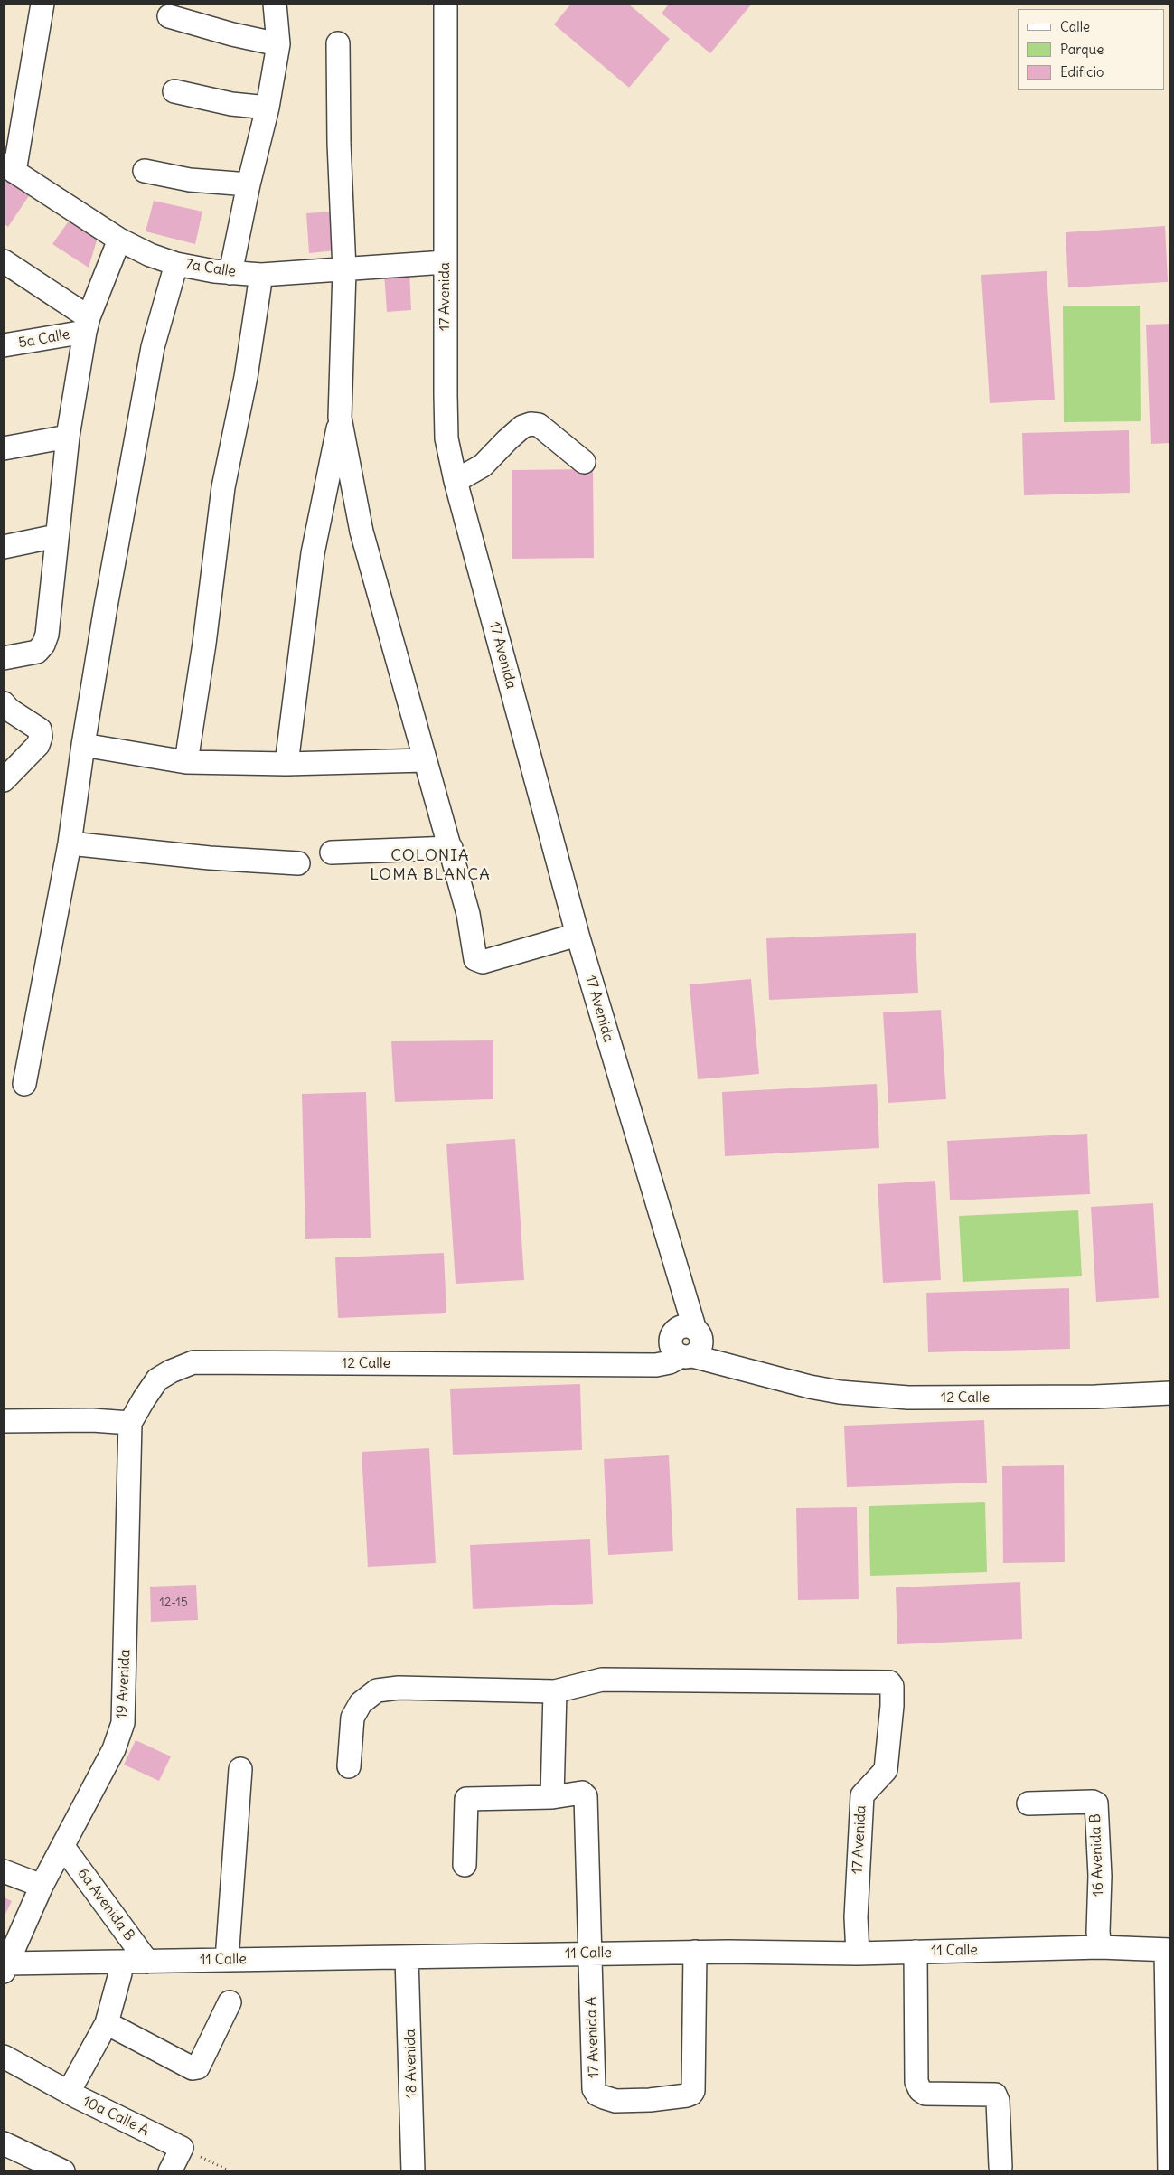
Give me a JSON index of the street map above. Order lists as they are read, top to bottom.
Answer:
{
  "streets": {
    "street": [
      "7a Calle",
      "17 Avenida",
      "5a Calle",
      "12 Calle",
      "19 Avenida",
      "16 Avenida B",
      "6a Avenida B",
      "11 Calle",
      "17 Avenida A",
      "18 Avenida",
      "10a Calle A"
    ]
  },
  "crossings": [
    ["7a Calle", "17 Avenida"],
    ["17 Avenida", "12 Calle"],
    ["17 Avenida", "11 Calle"],
    ["12 Calle", "19 Avenida"],
    ["19 Avenida", "6a Avenida B"],
    ["19 Avenida", "11 Calle"],
    ["16 Avenida B", "11 Calle"],
    ["6a Avenida B", "11 Calle"],
    ["11 Calle", "17 Avenida A"],
    ["11 Calle", "18 Avenida"]
  ],
  "districts": ["COLONIA LOMA BLANCA"],
  "house_numbers": ["12-15"],
  "legend": ["Calle", "Parque", "Edificio"]
}
